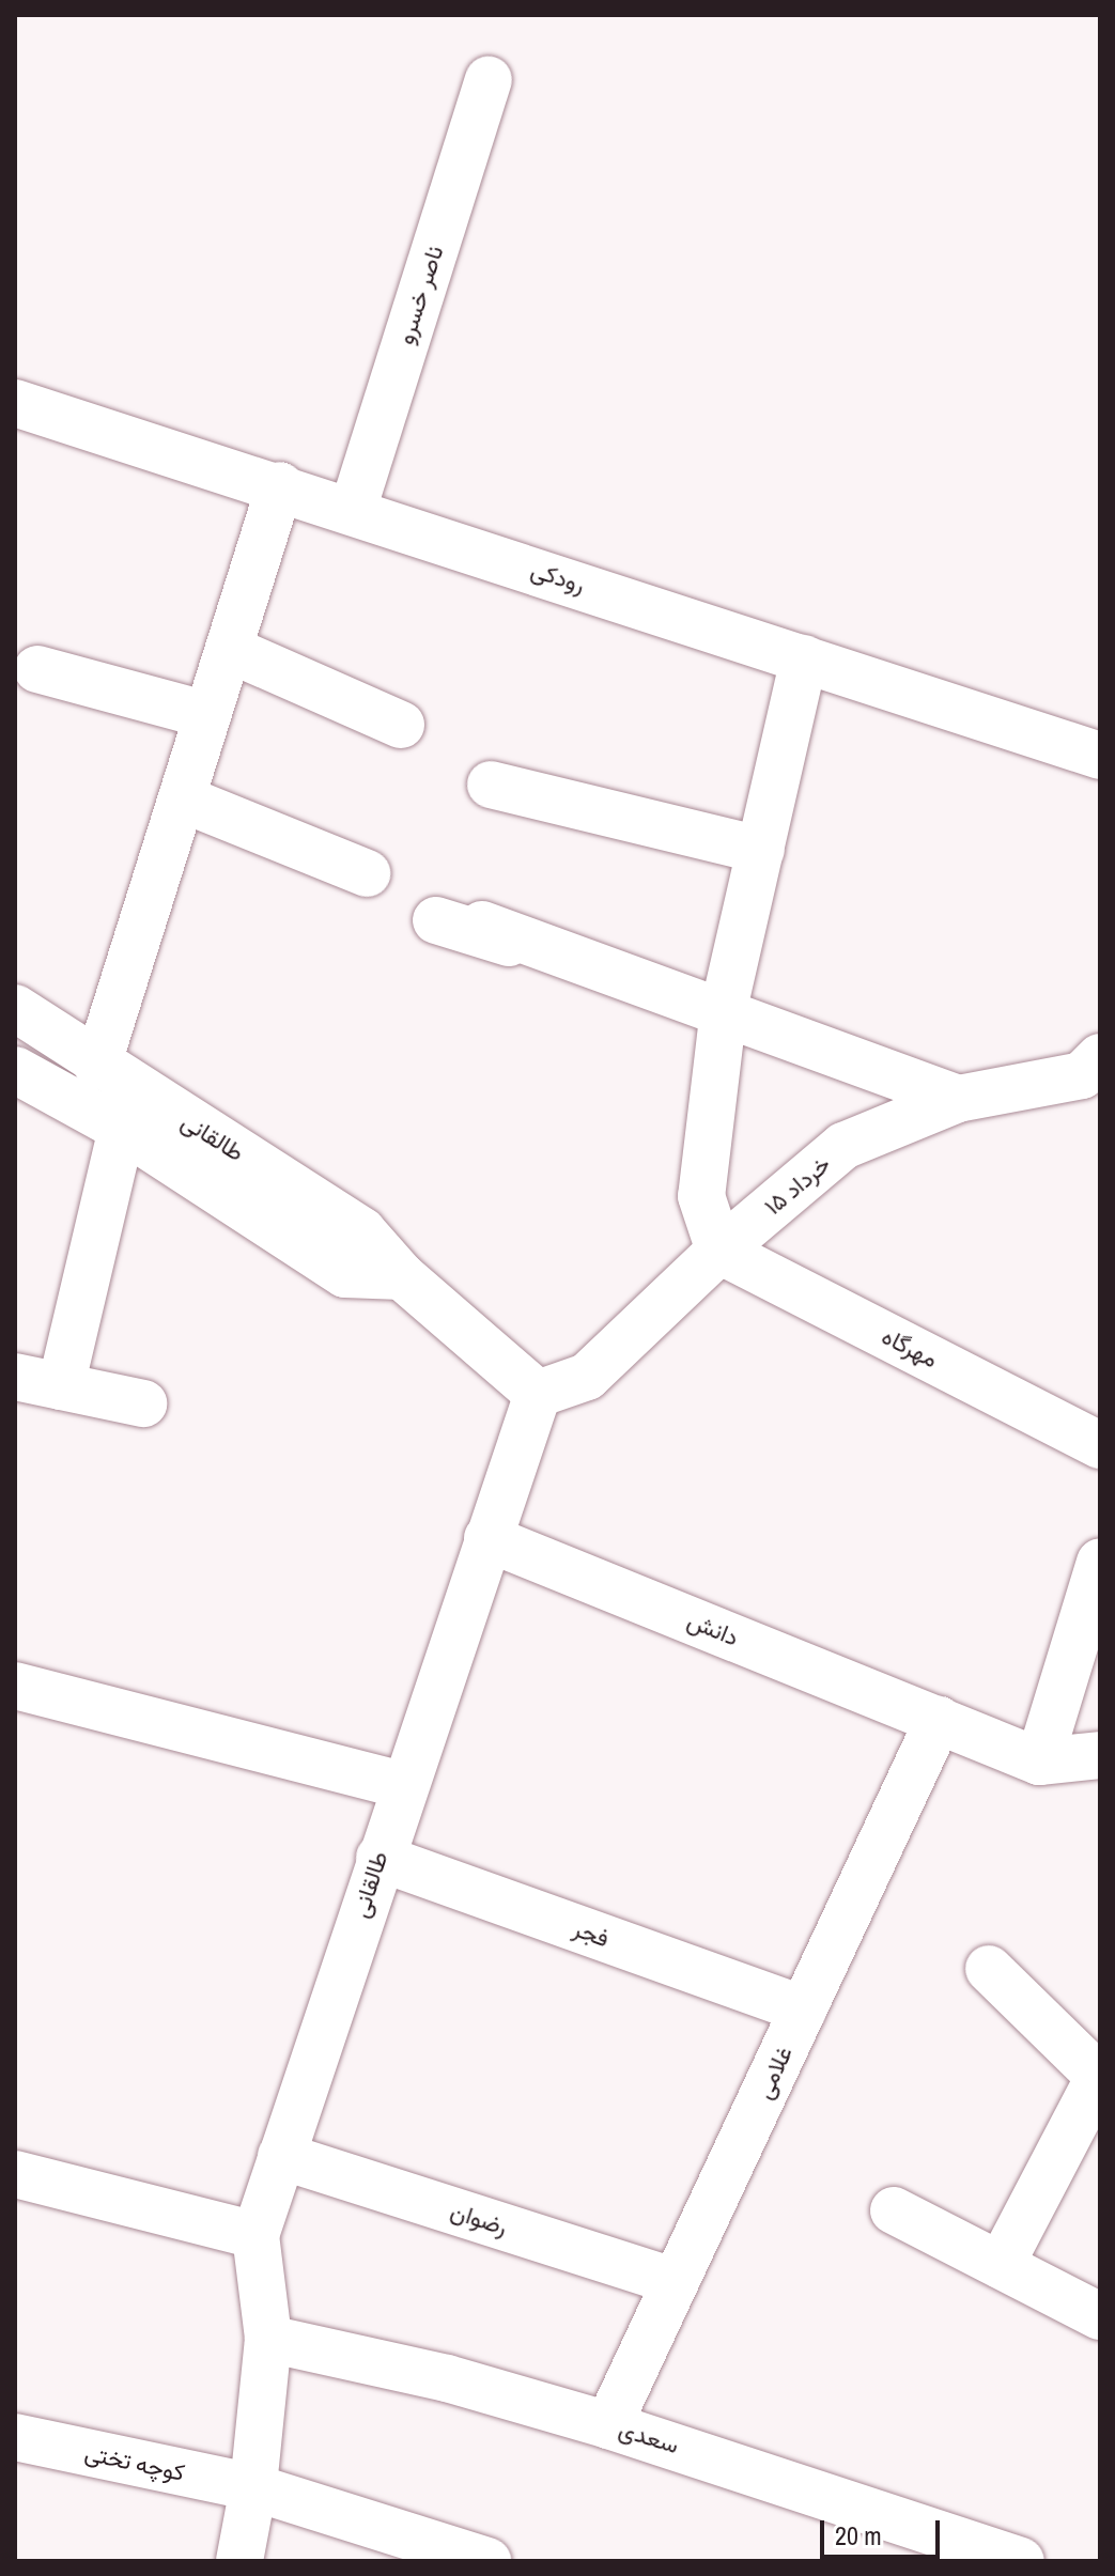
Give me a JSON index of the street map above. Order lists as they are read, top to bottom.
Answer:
{
  "streets": {
    "street": [
      "ناصر خسرو",
      "رودکی",
      "طالقانی",
      "۱۵ خرداد",
      "مهرگاه",
      "دانش",
      "فجر",
      "غلامی",
      "رضوان",
      "سعدی",
      "کوچه تختی"
    ]
  },
  "crossings": [
    ["ناصر خسرو", "رودکی"],
    ["طالقانی", "۱۵ خرداد"],
    ["طالقانی", "دانش"],
    ["طالقانی", "فجر"],
    ["طالقانی", "رضوان"],
    ["طالقانی", "سعدی"],
    ["طالقانی", "کوچه تختی"],
    ["۱۵ خرداد", "مهرگاه"],
    ["دانش", "غلامی"],
    ["فجر", "غلامی"],
    ["غلامی", "رضوان"],
    ["غلامی", "سعدی"]
  ],
  "scale_bar": "20 m"
}
